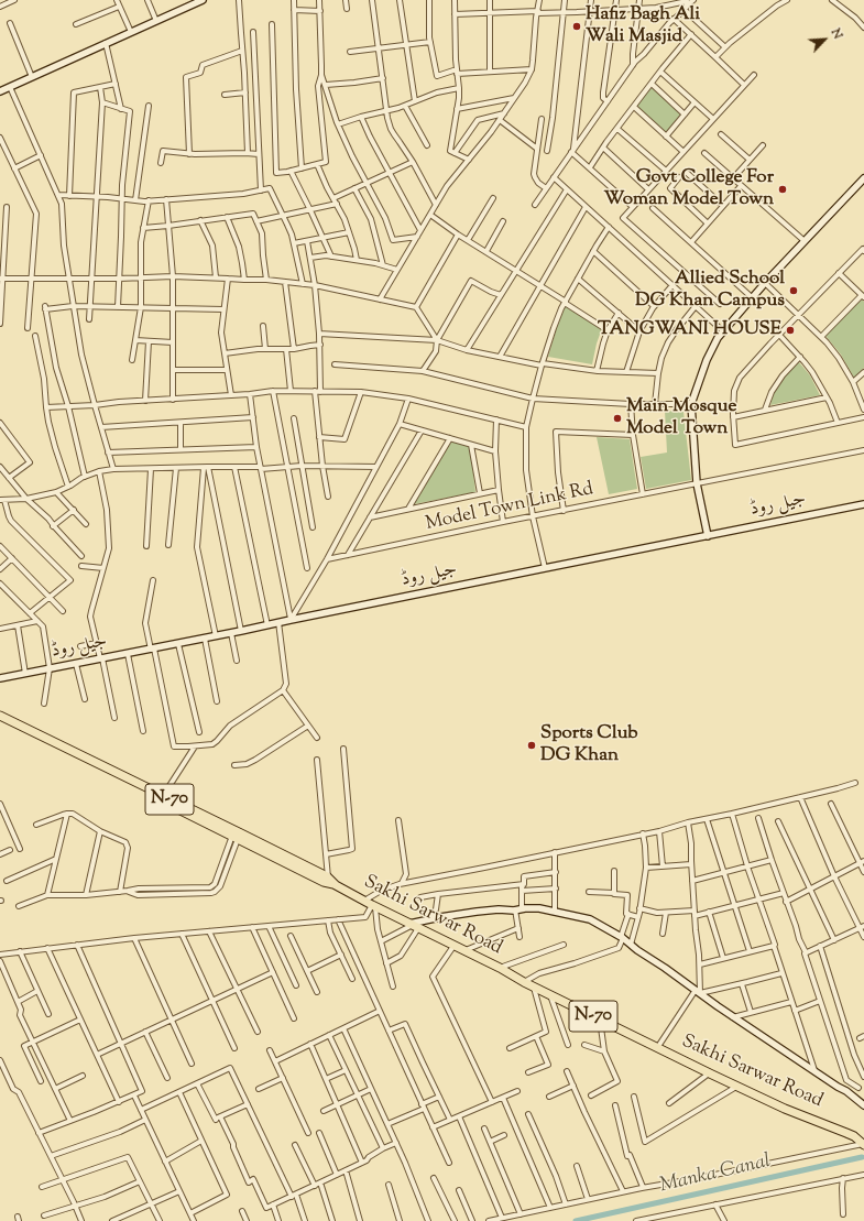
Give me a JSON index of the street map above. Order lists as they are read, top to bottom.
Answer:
{
  "streets": {
    "highway": ["N-70", "Sakhi Sarwar Road"],
    "street": ["جیل روڈ", "Model Town Link Rd"]
  },
  "crossings": [
    ["N-70", "Sakhi Sarwar Road"]
  ],
  "water": ["Manka Canal"],
  "places": [
    "Hafiz Bagh Ali Wali Masjid",
    "Govt College For Woman Model Town",
    "Allied School DG Khan Campus",
    "TANGWANI HOUSE",
    "Main Mosque Model Town",
    "Sports Club DG Khan"
  ],
  "north": "top right"
}
